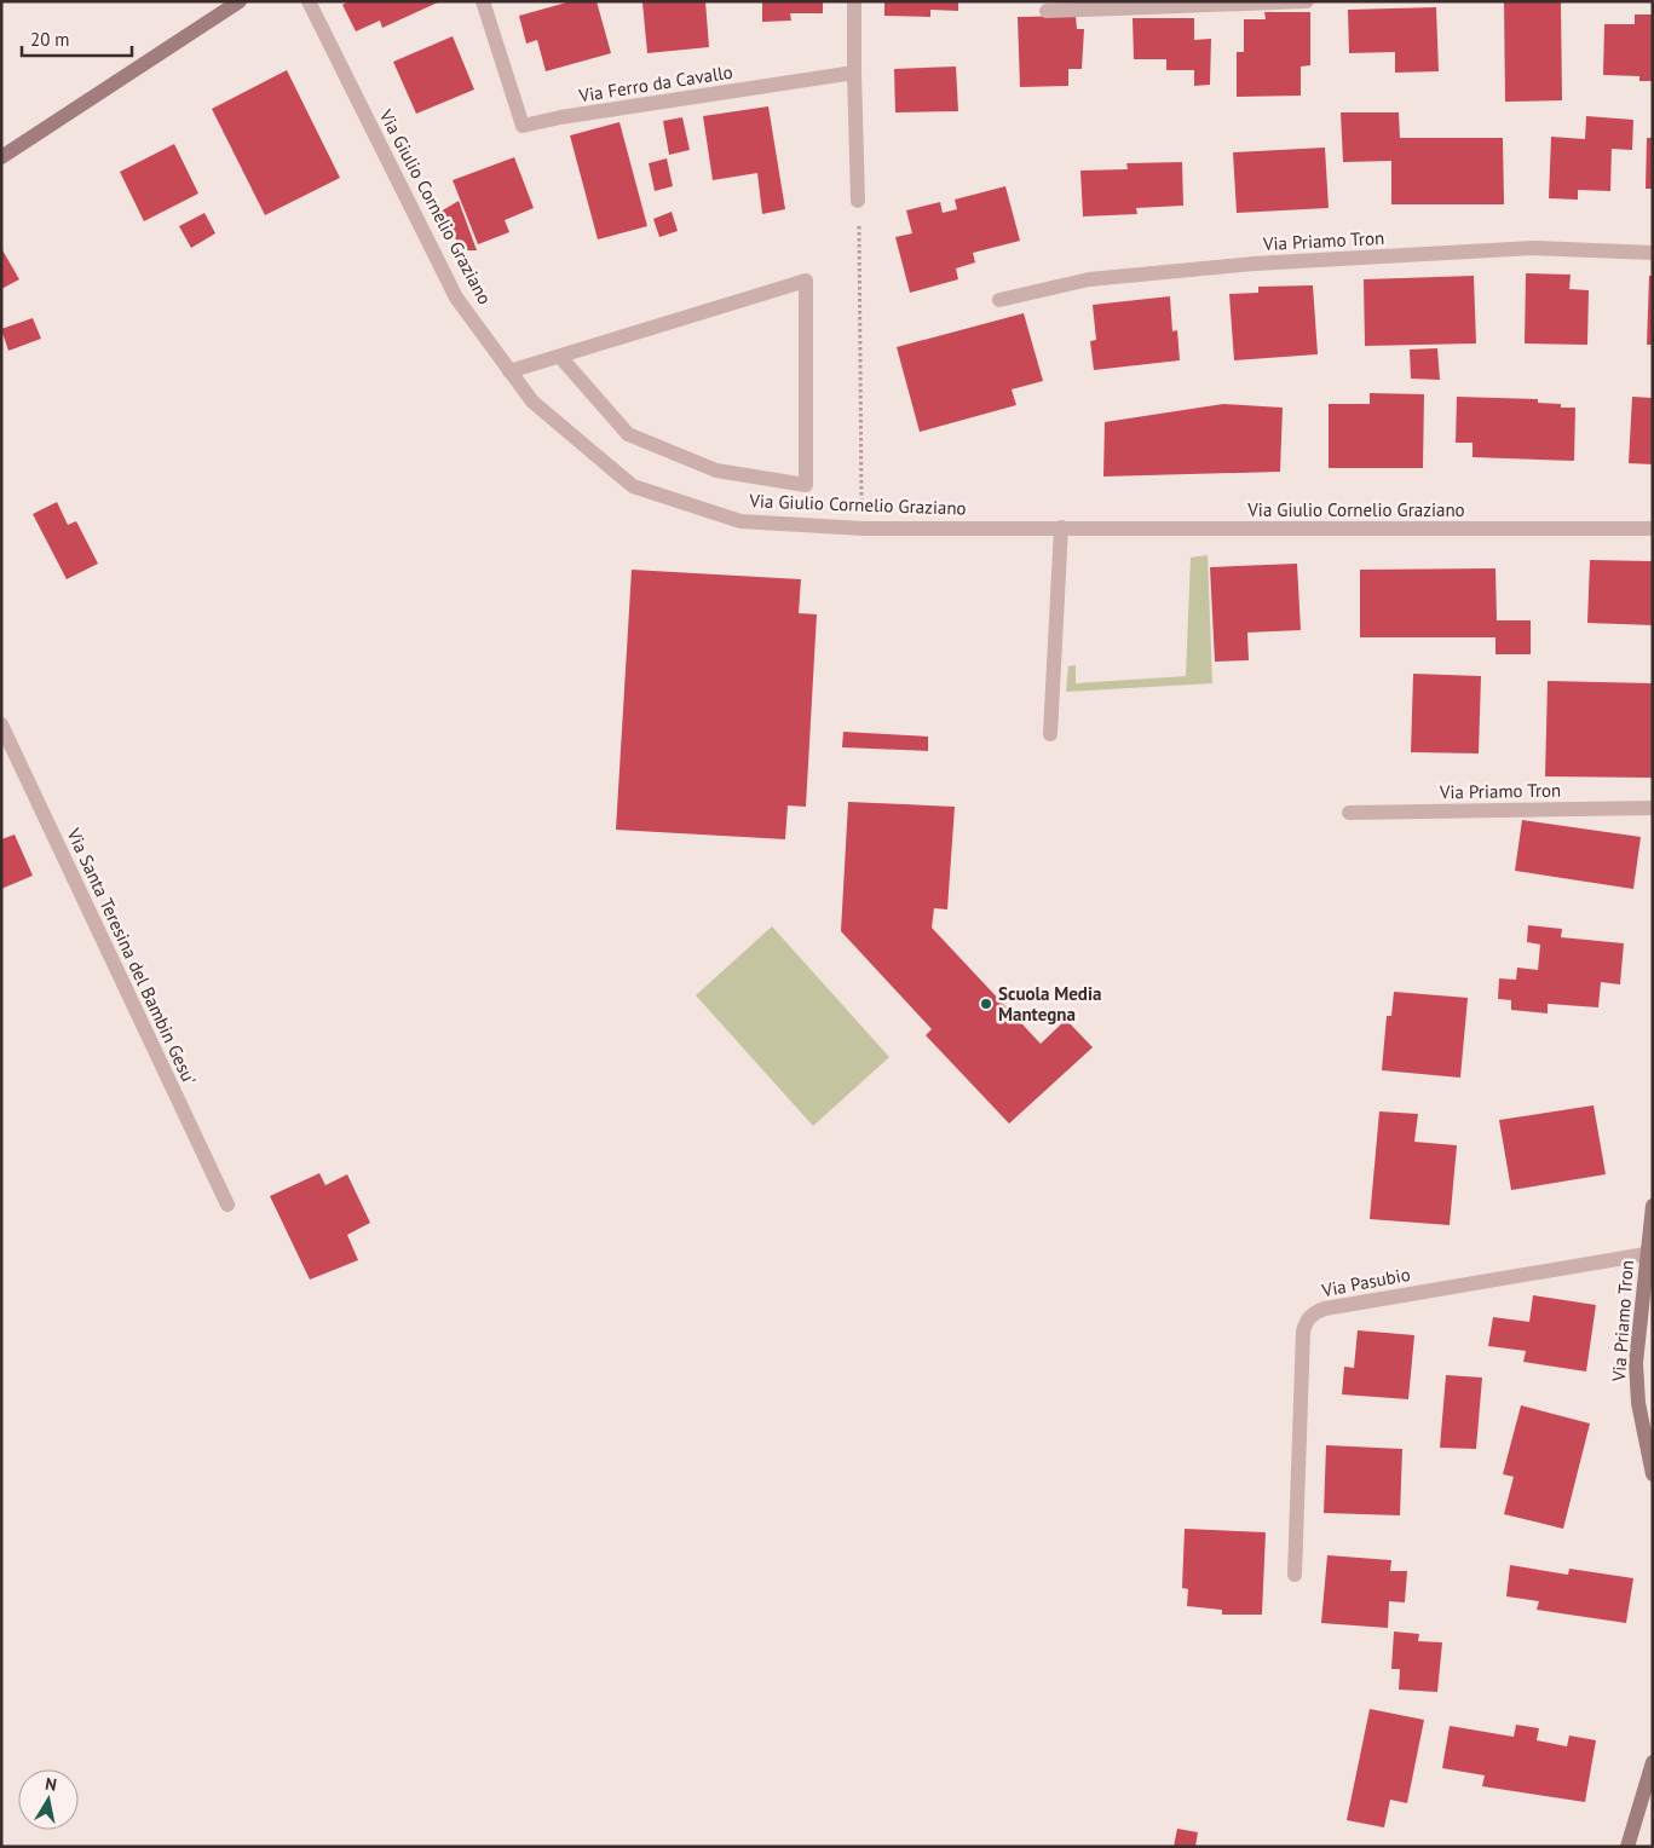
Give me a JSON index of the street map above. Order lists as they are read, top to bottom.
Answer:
{
  "streets": {
    "street": [
      "Via Ferro da Cavallo",
      "Via Giulio Cornelio Graziano",
      "Via Priamo Tron",
      "Via Santa Teresina del Bambin Gesu'",
      "Via Pasubio"
    ]
  },
  "crossings": [
    ["Via Priamo Tron", "Via Pasubio"]
  ],
  "places": ["Scuola Media Mantegna"],
  "scale_bar": "20 m",
  "north": "top"
}
